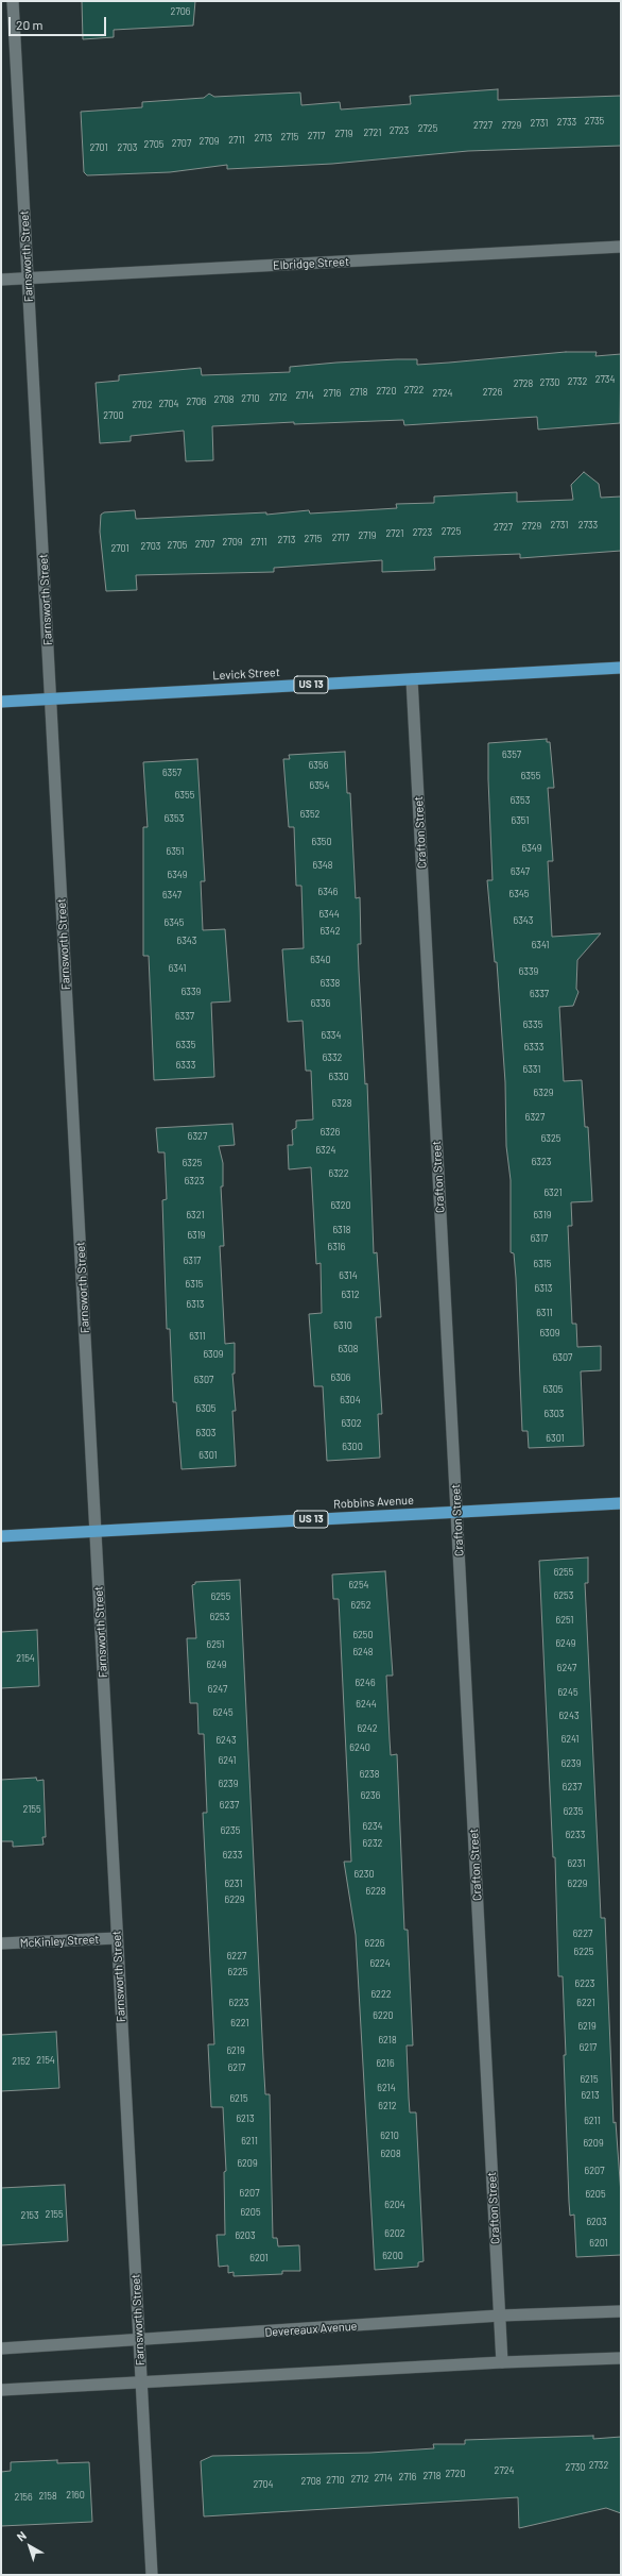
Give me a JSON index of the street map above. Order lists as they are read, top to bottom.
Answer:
{
  "streets": {
    "highway": ["Levick Street", "US 13", "Robbins Avenue"],
    "street": [
      "Farnsworth Street",
      "Elbridge Street",
      "Crafton Street",
      "McKinley Street",
      "Devereaux Avenue"
    ]
  },
  "crossings": [
    ["Farnsworth Street", "Elbridge Street"],
    ["Farnsworth Street", "Levick Street"],
    ["Farnsworth Street", "Robbins Avenue"],
    ["Farnsworth Street", "McKinley Street"],
    ["Farnsworth Street", "Devereaux Avenue"],
    ["Levick Street", "Crafton Street"],
    ["Crafton Street", "Robbins Avenue"],
    ["Crafton Street", "Devereaux Avenue"]
  ],
  "house_numbers": [
    "2706",
    "2735",
    "2733",
    "2731",
    "2727",
    "2729",
    "2725",
    "2723",
    "2721",
    "2719",
    "2717",
    "2715",
    "2713",
    "2711",
    "2709",
    "2707",
    "2705",
    "2701",
    "2703",
    "2734",
    "2732",
    "2730",
    "2728",
    "2722",
    "2720",
    "2718",
    "2726",
    "2716",
    "2724",
    "2714",
    "2712",
    "2710",
    "2708",
    "2706",
    "2704",
    "2702",
    "2700",
    "2731",
    "2733",
    "2729",
    "2727",
    "2725",
    "2723",
    "2721",
    "2719",
    "2717",
    "2715",
    "2713",
    "2709",
    "2711",
    "2707",
    "2705",
    "2703",
    "2701",
    "6357",
    "6356",
    "6357",
    "6355",
    "6354",
    "6355",
    "6353",
    "6352",
    "6353",
    "6351",
    "6350",
    "6349",
    "6351",
    "6348",
    "6347",
    "6349",
    "6346",
    "6345",
    "6347",
    "6344",
    "6343",
    "6345",
    "6342",
    "6343",
    "6341",
    "6340",
    "6341",
    "6339",
    "6338",
    "6339",
    "6337",
    "6336",
    "6337",
    "6335",
    "6334",
    "6335",
    "6333",
    "6332",
    "6333",
    "6331",
    "6330",
    "6329",
    "6328",
    "6327",
    "6326",
    "6327",
    "6325",
    "6324",
    "6323",
    "6325",
    "6322",
    "6323",
    "6321",
    "6320",
    "6321",
    "6319",
    "6318",
    "6319",
    "6317",
    "6316",
    "6317",
    "6315",
    "6314",
    "6315",
    "6313",
    "6312",
    "6313",
    "6311",
    "6310",
    "6309",
    "6311",
    "6308",
    "6309",
    "6307",
    "6306",
    "6307",
    "6305",
    "6304",
    "6305",
    "6303",
    "6302",
    "6303",
    "6301",
    "6300",
    "6301",
    "6255",
    "6254",
    "6253",
    "6255",
    "6252",
    "6253",
    "6251",
    "6250",
    "6249",
    "6251",
    "6248",
    "2154",
    "6249",
    "6247",
    "6246",
    "6247",
    "6245",
    "6244",
    "6245",
    "6243",
    "6242",
    "6241",
    "6243",
    "6240",
    "6241",
    "6239",
    "6238",
    "6239",
    "6237",
    "6236",
    "6237",
    "2155",
    "6235",
    "6234",
    "6235",
    "6233",
    "6232",
    "6233",
    "6231",
    "6230",
    "6231",
    "6229",
    "6228",
    "6229",
    "6227",
    "6226",
    "6225",
    "6227",
    "6224",
    "6225",
    "6223",
    "6222",
    "6223",
    "6221",
    "6220",
    "6221",
    "6219",
    "6218",
    "6217",
    "6219",
    "2154",
    "2152",
    "6216",
    "6217",
    "6215",
    "6214",
    "6213",
    "6215",
    "6212",
    "6213",
    "6211",
    "6210",
    "6211",
    "6209",
    "6208",
    "6209",
    "6207",
    "6207",
    "6205",
    "6204",
    "6205",
    "2155",
    "2153",
    "6203",
    "6202",
    "6203",
    "6201",
    "6200",
    "6201",
    "2732",
    "2730",
    "2724",
    "2720",
    "2718",
    "2716",
    "2714",
    "2712",
    "2710",
    "2708",
    "2704",
    "2160",
    "2158",
    "2156"
  ],
  "scale_bar": "20 m",
  "north": "top left"
}
